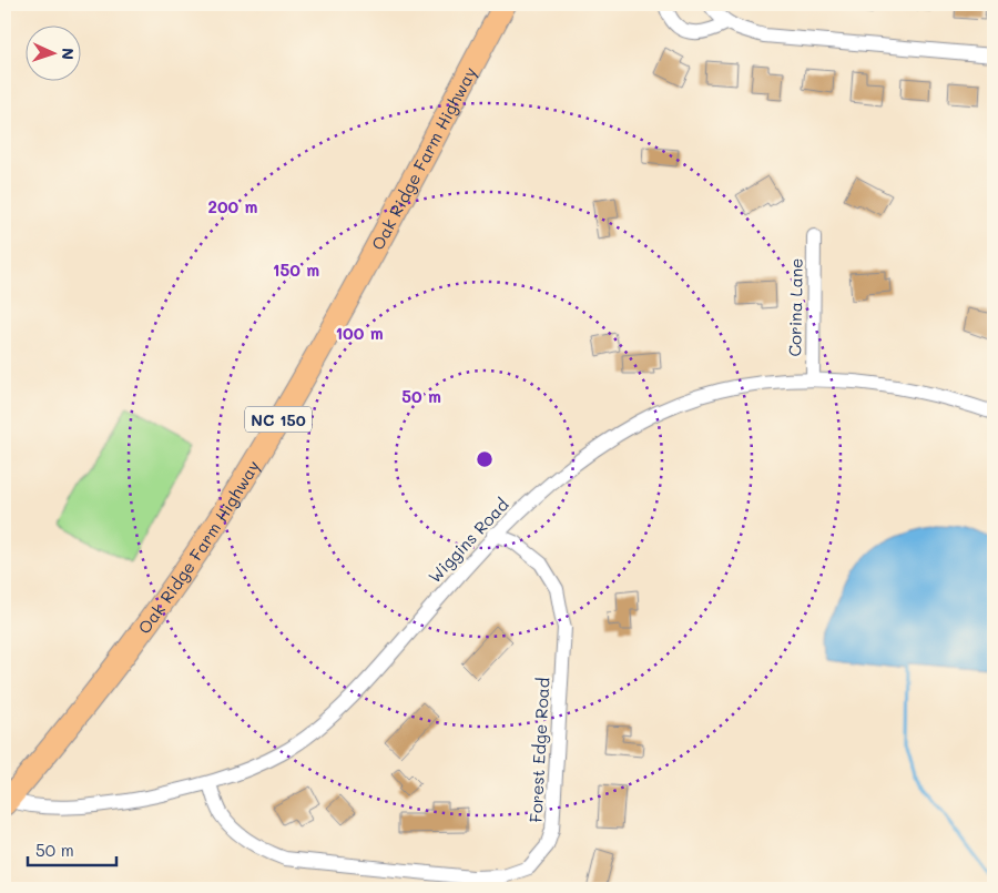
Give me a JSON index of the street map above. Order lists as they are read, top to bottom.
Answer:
{
  "streets": {
    "main road": ["Oak Ridge Farm Highway", "NC 150"],
    "street": ["Corina Lane", "Wiggins Road", "Forest Edge Road"]
  },
  "crossings": [
    ["Oak Ridge Farm Highway", "Wiggins Road"],
    ["Corina Lane", "Wiggins Road"],
    ["Wiggins Road", "Forest Edge Road"]
  ],
  "scale_bar": "50 m",
  "north": "right",
  "rings": [
    "200 m",
    "150 m",
    "100 m",
    "50 m"
  ]
}
